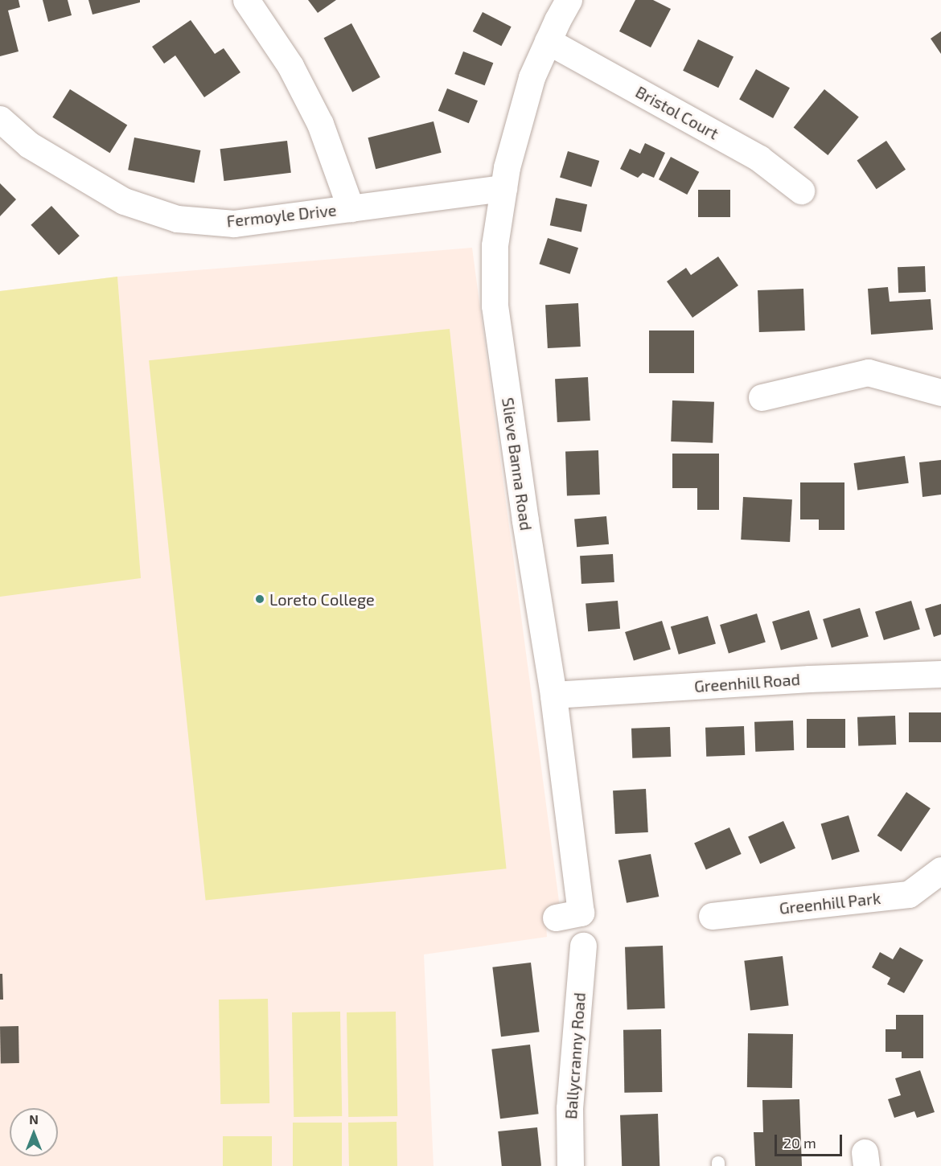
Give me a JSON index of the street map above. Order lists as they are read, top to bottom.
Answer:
{
  "streets": {
    "street": [
      "Bristol Court",
      "Fermoyle Drive",
      "Slieve Banna Road",
      "Greenhill Road",
      "Greenhill Park",
      "Ballycranny Road"
    ]
  },
  "crossings": [
    ["Bristol Court", "Slieve Banna Road"],
    ["Fermoyle Drive", "Slieve Banna Road"],
    ["Slieve Banna Road", "Greenhill Road"]
  ],
  "places": ["Loreto College"],
  "scale_bar": "20 m",
  "north": "top"
}
